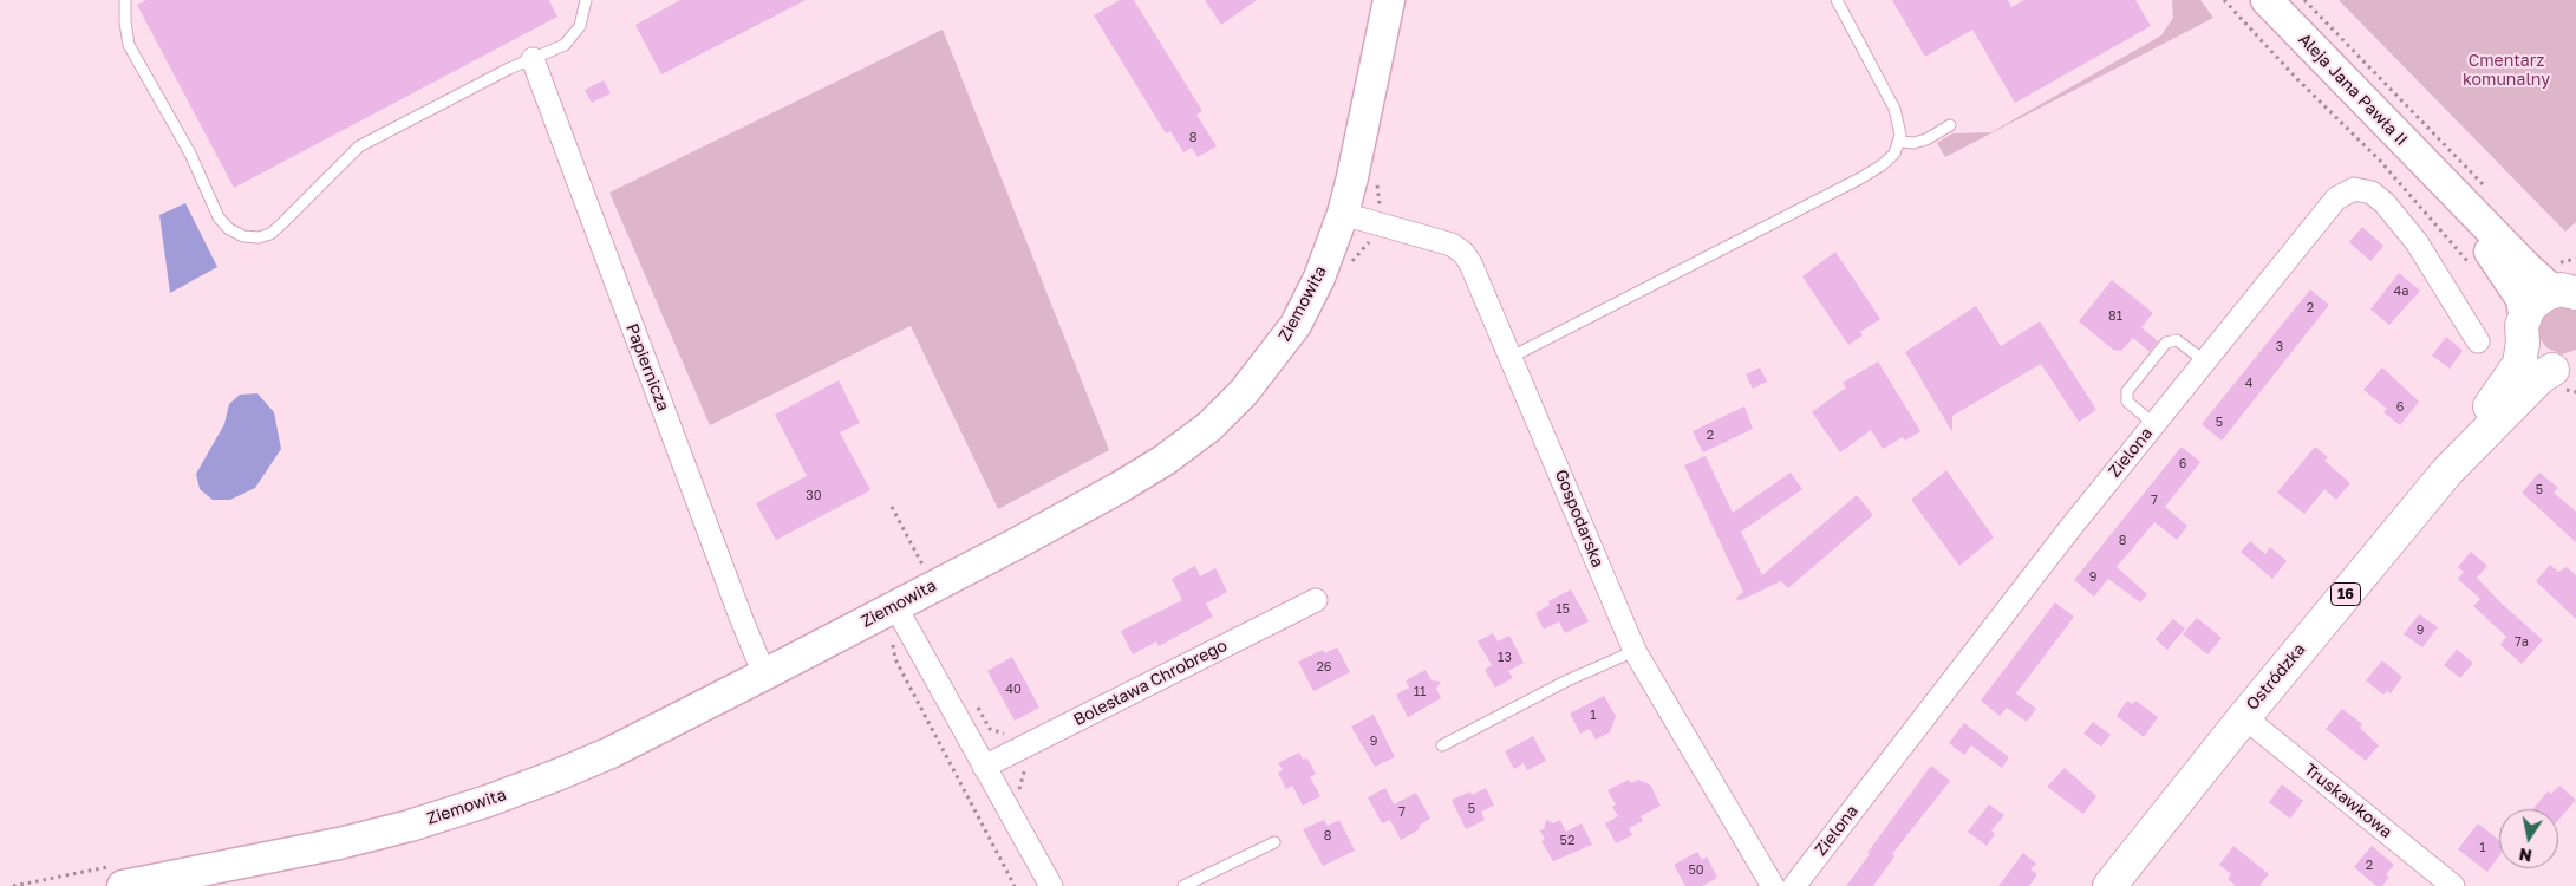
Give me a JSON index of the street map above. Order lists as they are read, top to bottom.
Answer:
{
  "streets": {
    "main road": ["16", "Ostródzka"],
    "street": [
      "Aleja Jana Pawła II",
      "Ziemowita",
      "Papiernicza",
      "Zielona",
      "Gospodarska",
      "Bolesława Chrobrego",
      "Truskawkowa"
    ]
  },
  "crossings": [
    ["Aleja Jana Pawła II", "16"],
    ["Aleja Jana Pawła II", "Ostródzka"],
    ["Ziemowita", "Papiernicza"],
    ["Ziemowita", "Gospodarska"],
    ["16", "Ostródzka"],
    ["Ostródzka", "Truskawkowa"]
  ],
  "parks": ["Cmentarz komunalny"],
  "house_numbers": [
    "8",
    "4a",
    "2",
    "81",
    "3",
    "4",
    "6",
    "5",
    "2",
    "6",
    "5",
    "30",
    "7",
    "8",
    "9",
    "15",
    "9",
    "7a",
    "13",
    "26",
    "40",
    "11",
    "1",
    "9",
    "5",
    "7",
    "8",
    "52",
    "1",
    "2",
    "50"
  ],
  "north": "bottom"
}
